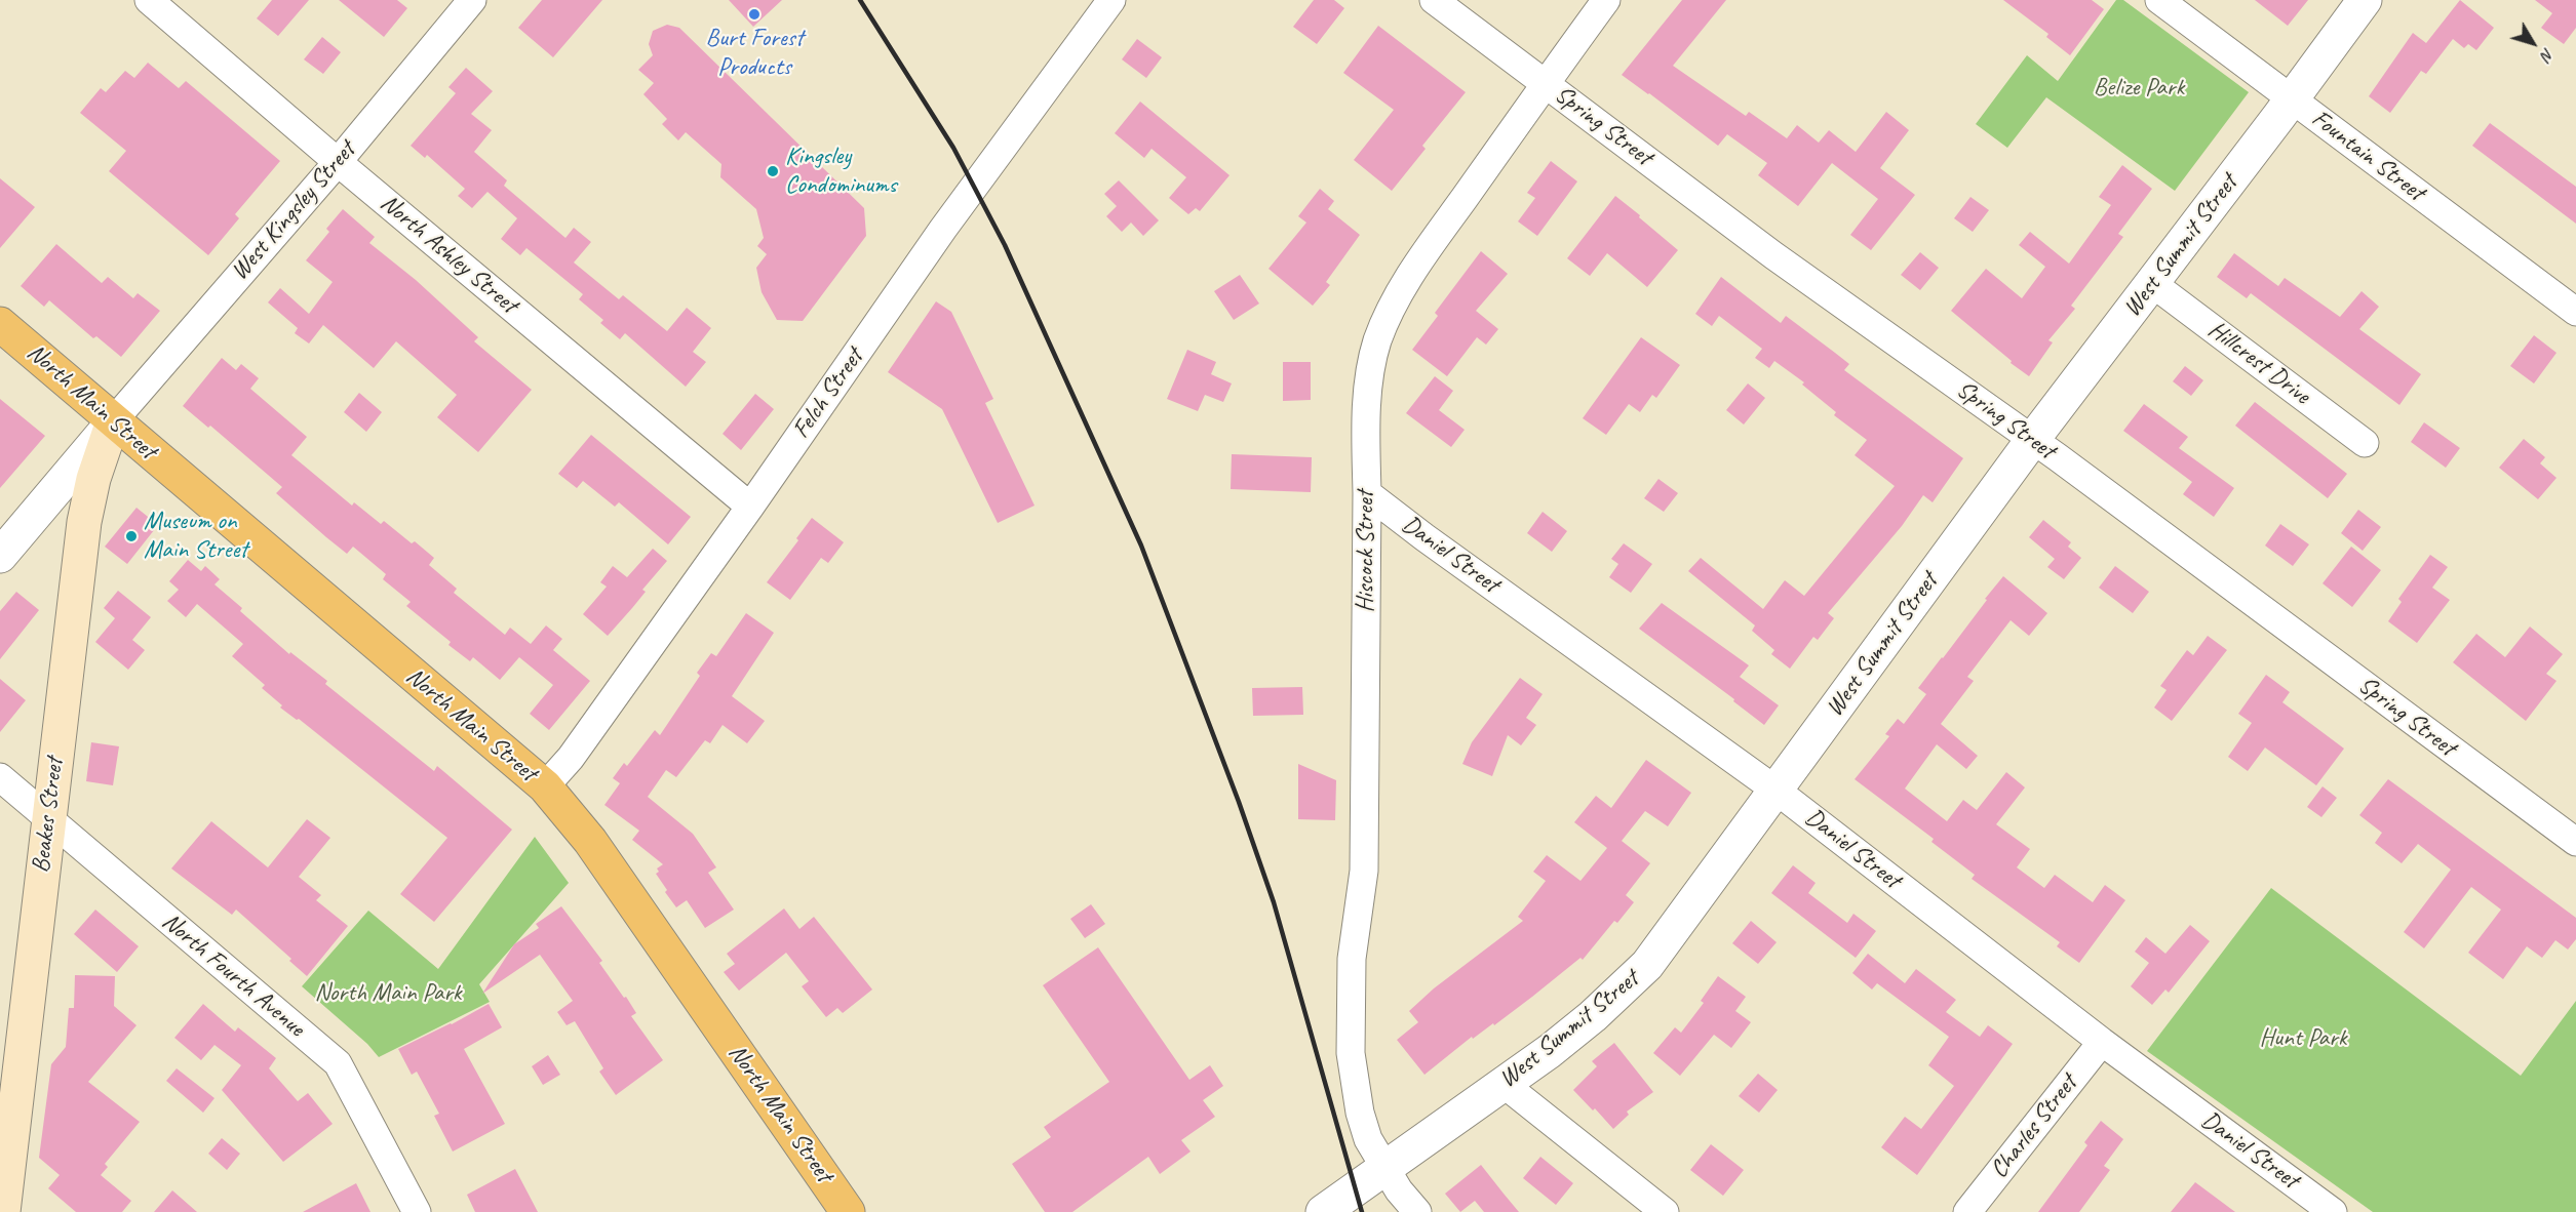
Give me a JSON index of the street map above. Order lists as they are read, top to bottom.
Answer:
{
  "streets": {
    "main road": ["North Main Street", "Beakes Street"],
    "street": [
      "Spring Street",
      "Fountain Street",
      "West Kingsley Street",
      "West Summit Street",
      "North Ashley Street",
      "Hillcrest Drive",
      "Felch Street",
      "Hiscock Street",
      "Daniel Street",
      "North Fourth Avenue",
      "Charles Street"
    ]
  },
  "crossings": [
    ["Spring Street", "West Summit Street"],
    ["Spring Street", "Hiscock Street"],
    ["Fountain Street", "West Summit Street"],
    ["West Kingsley Street", "North Ashley Street"],
    ["West Kingsley Street", "North Main Street"],
    ["West Kingsley Street", "Beakes Street"],
    ["West Summit Street", "Hillcrest Drive"],
    ["West Summit Street", "Hiscock Street"],
    ["West Summit Street", "Daniel Street"],
    ["North Ashley Street", "Felch Street"],
    ["Felch Street", "North Main Street"],
    ["North Main Street", "Beakes Street"],
    ["Hiscock Street", "Daniel Street"],
    ["Daniel Street", "Charles Street"],
    ["Beakes Street", "North Fourth Avenue"]
  ],
  "parks": ["Belize Park", "North Main Park", "Hunt Park"],
  "places": ["Burt Forest Products", "Kingsley Condominums", "Museum on Main Street"],
  "north": "bottom right"
}
